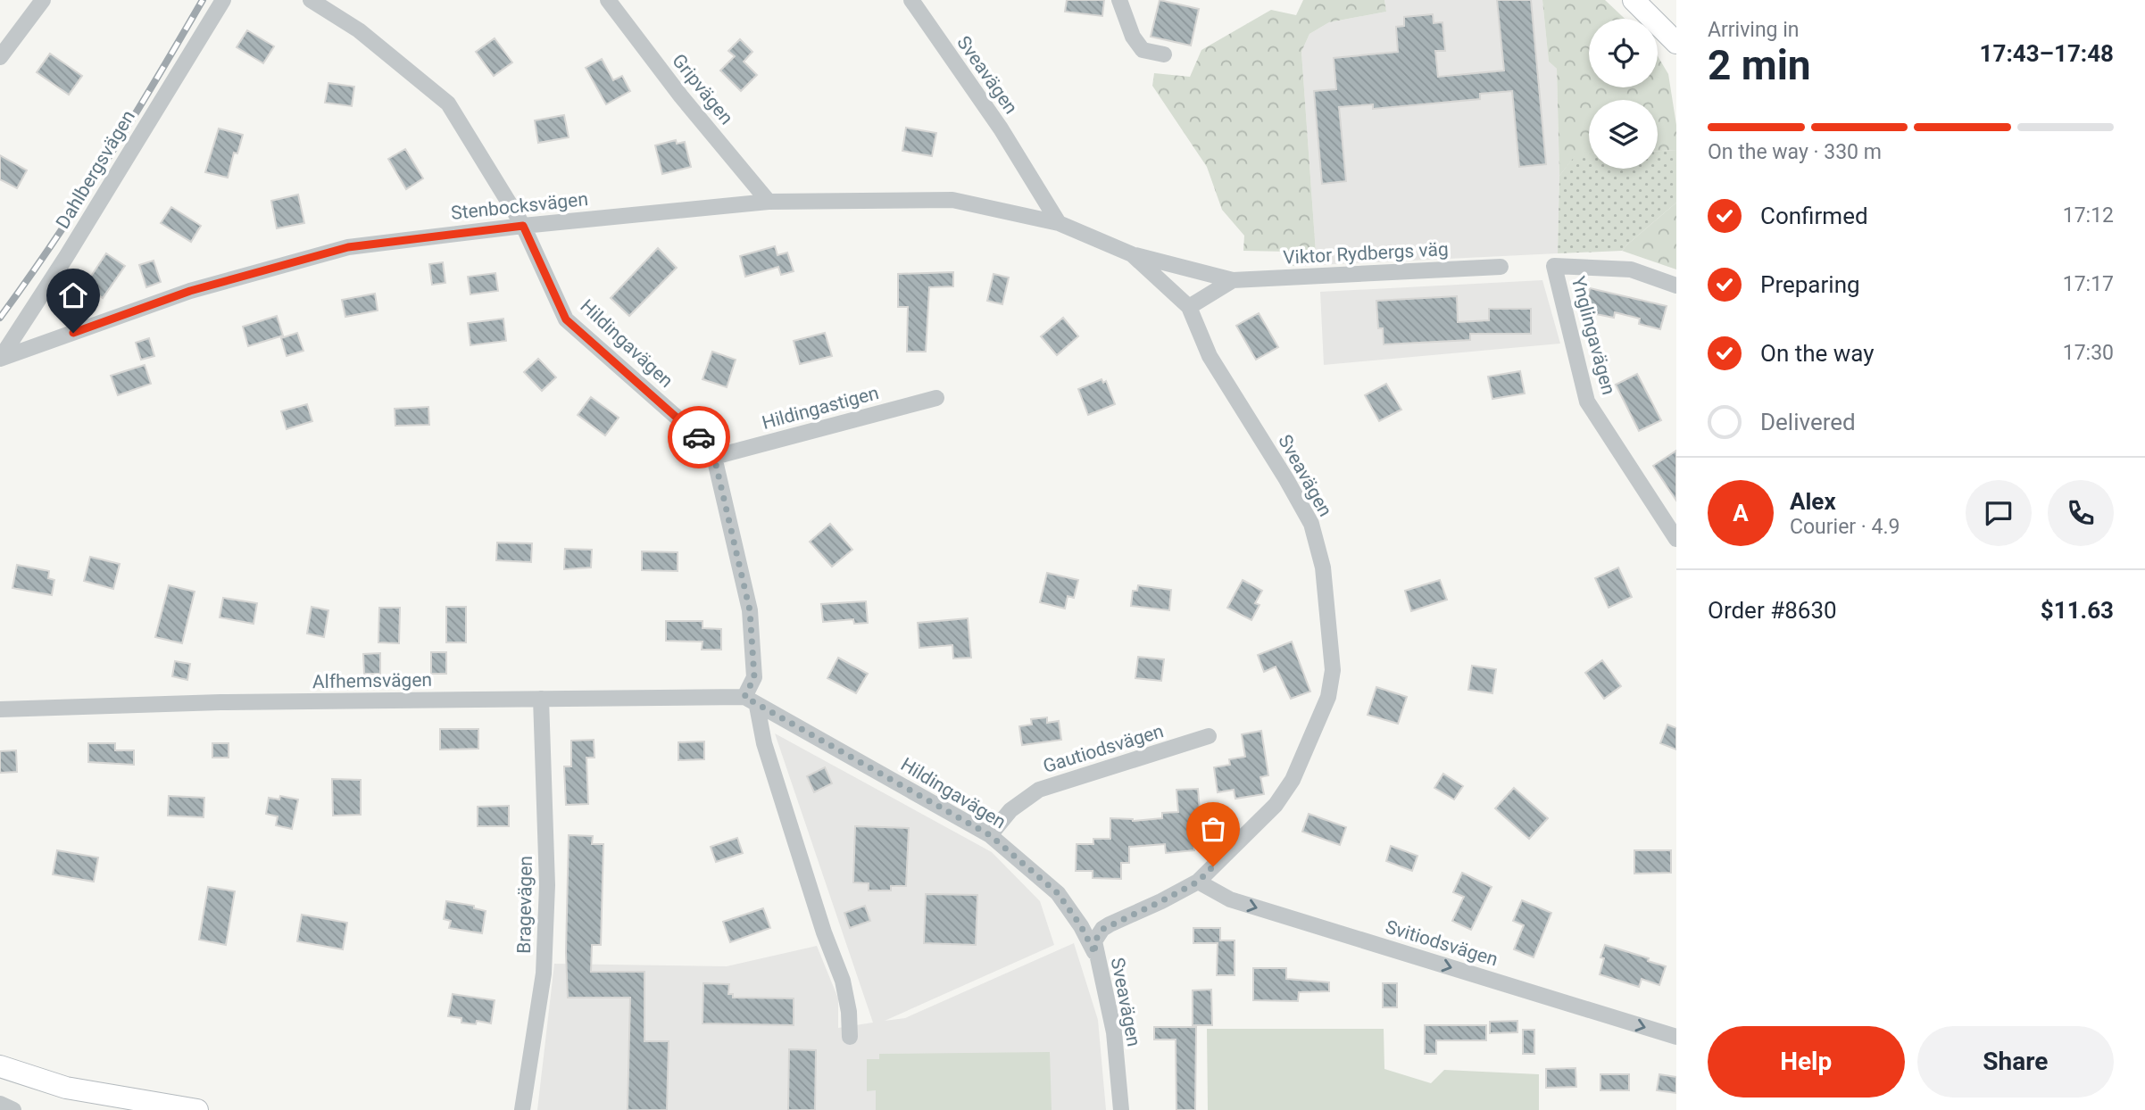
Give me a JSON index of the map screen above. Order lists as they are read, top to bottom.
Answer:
{
  "streets": {
    "street": [
      "Sveavägen",
      "Gripvägen",
      "Dahlbergsvägen",
      "Stenbocksvägen",
      "Viktor Rydbergs väg",
      "Ynglingavägen",
      "Hildingavägen",
      "Hildingastigen",
      "Alfhemsvägen",
      "Gautiodsvägen",
      "Bragevägen",
      "Svitiodsvägen"
    ]
  },
  "crossings": [
    ["Sveavägen", "Stenbocksvägen"],
    ["Sveavägen", "Viktor Rydbergs väg"],
    ["Sveavägen", "Hildingavägen"],
    ["Sveavägen", "Svitiodsvägen"],
    ["Gripvägen", "Stenbocksvägen"],
    ["Dahlbergsvägen", "Stenbocksvägen"],
    ["Stenbocksvägen", "Hildingavägen"],
    ["Hildingavägen", "Hildingastigen"],
    ["Hildingavägen", "Alfhemsvägen"],
    ["Hildingavägen", "Gautiodsvägen"],
    ["Alfhemsvägen", "Bragevägen"]
  ],
  "one_way": ["Svitiodsvägen"],
  "page": {
    "heading": ["2 min", "Arriving in", "17:43–17:48"],
    "panel": [
      "Alex",
      "Courier · 4.9",
      "Order #8630",
      "$11.63"
    ],
    "bar": "On the way · 330 m",
    "list": [
      ["Confirmed", "17:12"],
      ["Preparing", "17:17"],
      ["On the way", "17:30"],
      "Delivered"
    ],
    "round": "A",
    "buttons": ["Help", "Share"]
  }
}
